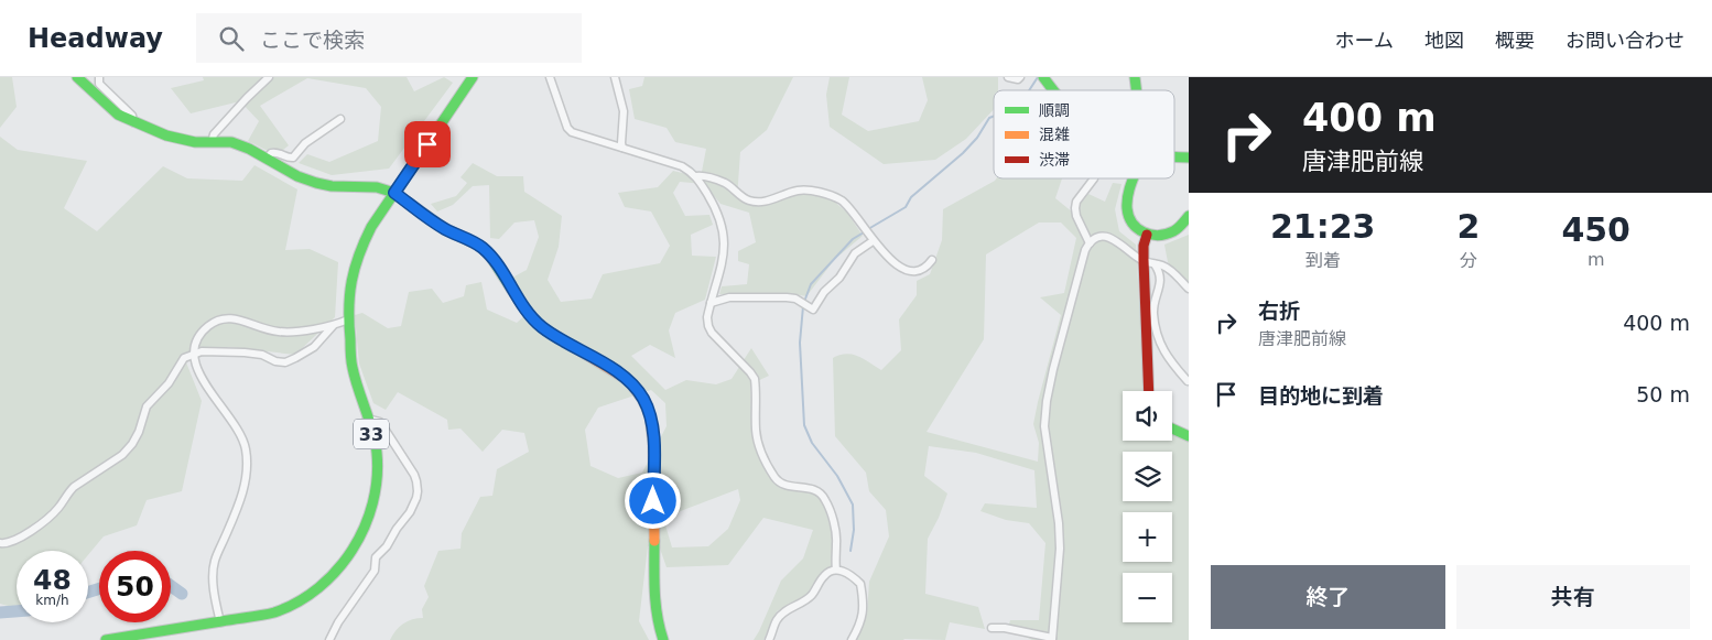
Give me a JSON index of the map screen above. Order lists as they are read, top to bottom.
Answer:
{
  "streets": {
    "main road": ["33"]
  },
  "legend": ["順調", "混雑", "渋滞"],
  "page": {
    "header": "Headway",
    "search": "ここで検索",
    "nav": [
      "ホーム",
      "地図",
      "概要",
      "お問い合わせ"
    ],
    "turn": ["400 m", "唐津肥前線"],
    "eta": [
      "21:23",
      "到着",
      "2",
      "分",
      "450",
      "m"
    ],
    "list": [
      {
        "name": "右折",
        "note": "唐津肥前線",
        "value": "400 m"
      },
      {
        "name": "目的地に到着",
        "value": "50 m"
      }
    ],
    "map_buttons": ["+", "−"],
    "speed": "48 km/h",
    "limit": "50",
    "buttons": ["終了", "共有"]
  }
}
